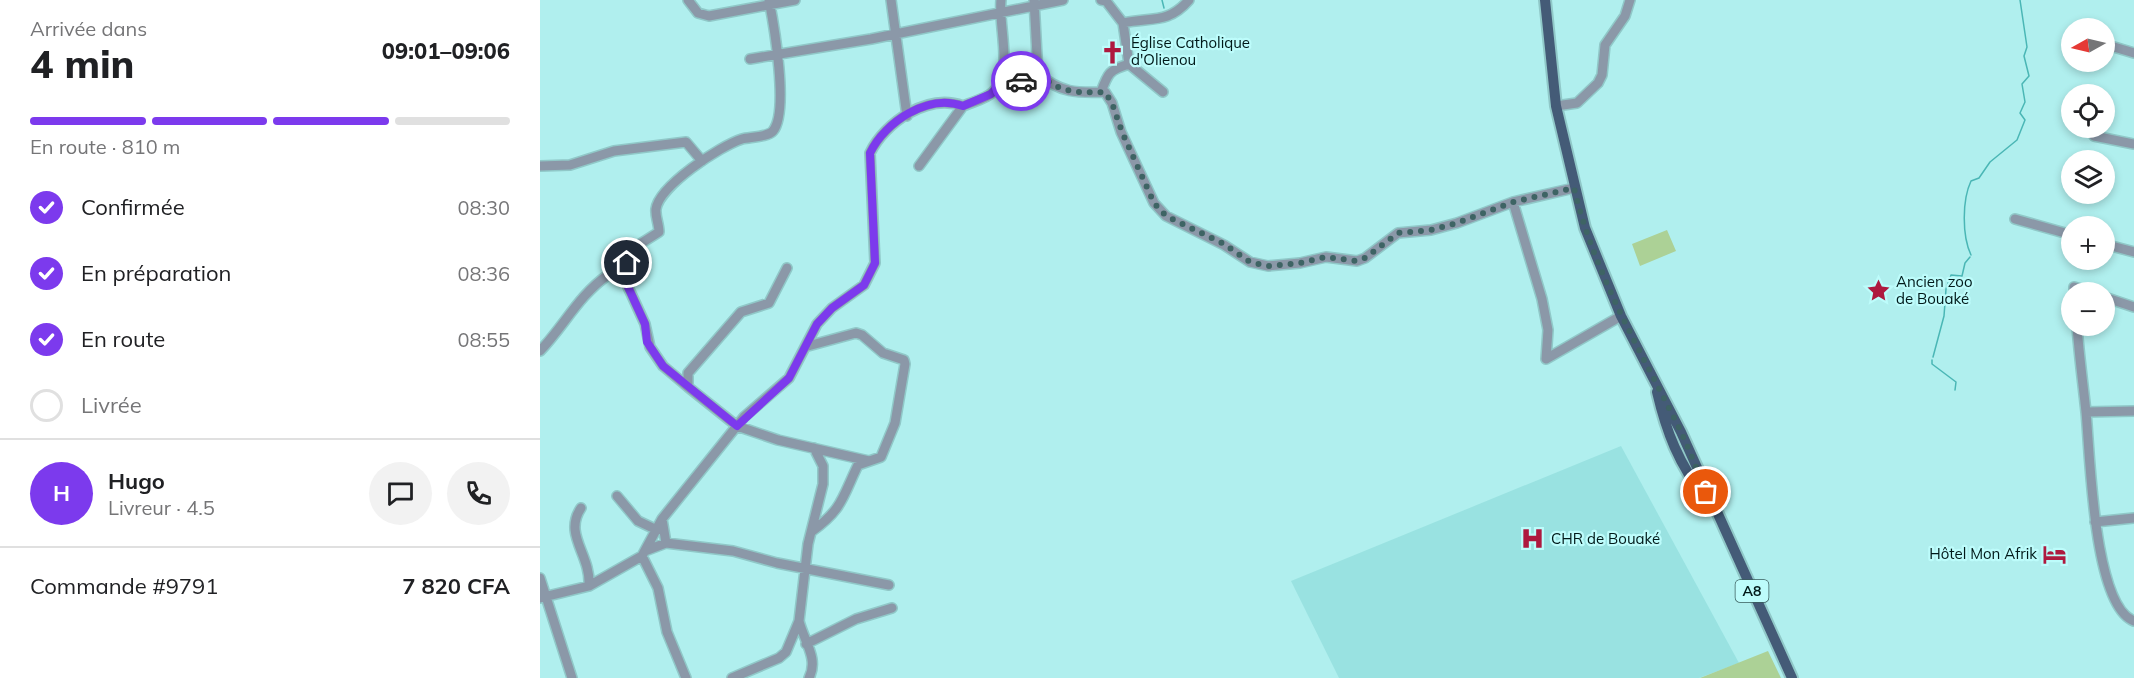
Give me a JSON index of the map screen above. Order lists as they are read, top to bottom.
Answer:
{
  "streets": {
    "main road": ["A8"]
  },
  "places": {
    "church": ["Église Catholique d'Olienou"],
    "place": ["Ancien zoo de Bouaké"],
    "hospital": ["CHR de Bouaké"],
    "hotel": ["Hôtel Mon Afrik"]
  },
  "north": "left",
  "page": {
    "heading": ["4 min", "Arrivée dans", "09:01–09:06"],
    "panel": [
      "Hugo",
      "Livreur · 4.5",
      "Commande #9791",
      "7 820 CFA"
    ],
    "map_buttons": ["+", "−"],
    "bar": "En route · 810 m",
    "list": [
      ["Confirmée", "08:30"],
      ["En préparation", "08:36"],
      ["En route", "08:55"],
      "Livrée"
    ],
    "round": "H"
  }
}
